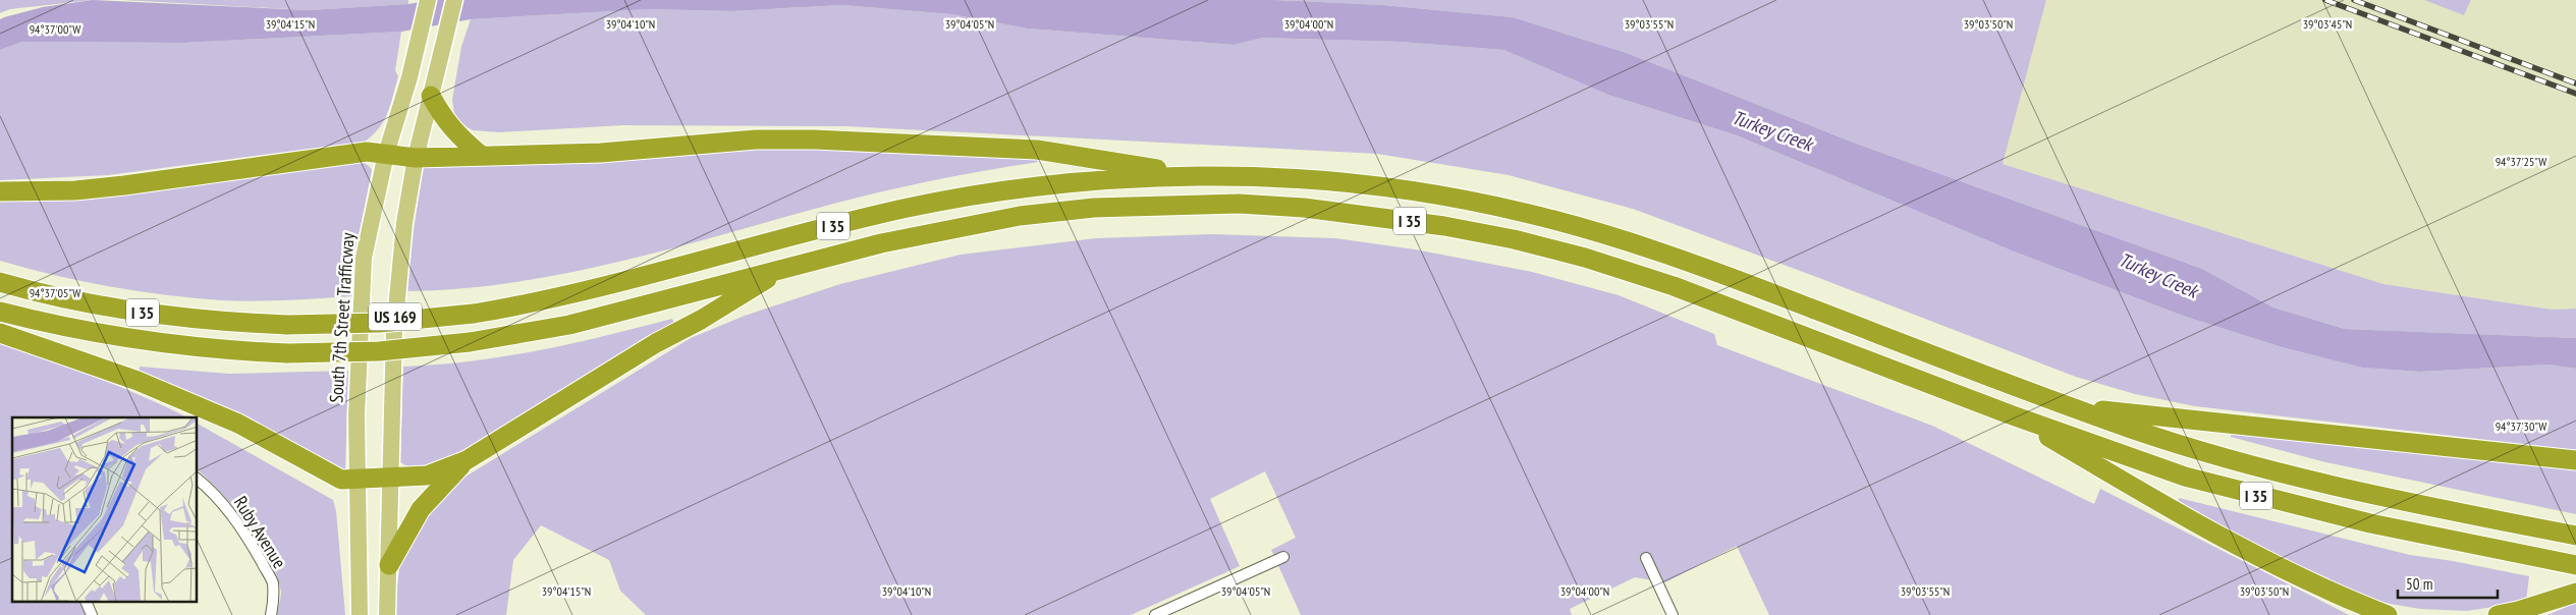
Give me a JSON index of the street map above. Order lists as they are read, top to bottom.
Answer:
{
  "streets": {
    "highway": ["I 35"],
    "main road": ["US 169", "South 7th Street Trafficway"],
    "street": ["Ruby Avenue"]
  },
  "water": ["Turkey Creek"],
  "scale_bar": "50 m",
  "coordinates": [
    "39°04'15\"N",
    "39°04'10\"N",
    "39°04'05\"N",
    "39°04'00\"N",
    "39°03'55\"N",
    "39°03'50\"N",
    "39°03'45\"N",
    "94°37'00\"W",
    "94°37'25\"W",
    "94°37'05\"W",
    "94°37'30\"W"
  ]
}
